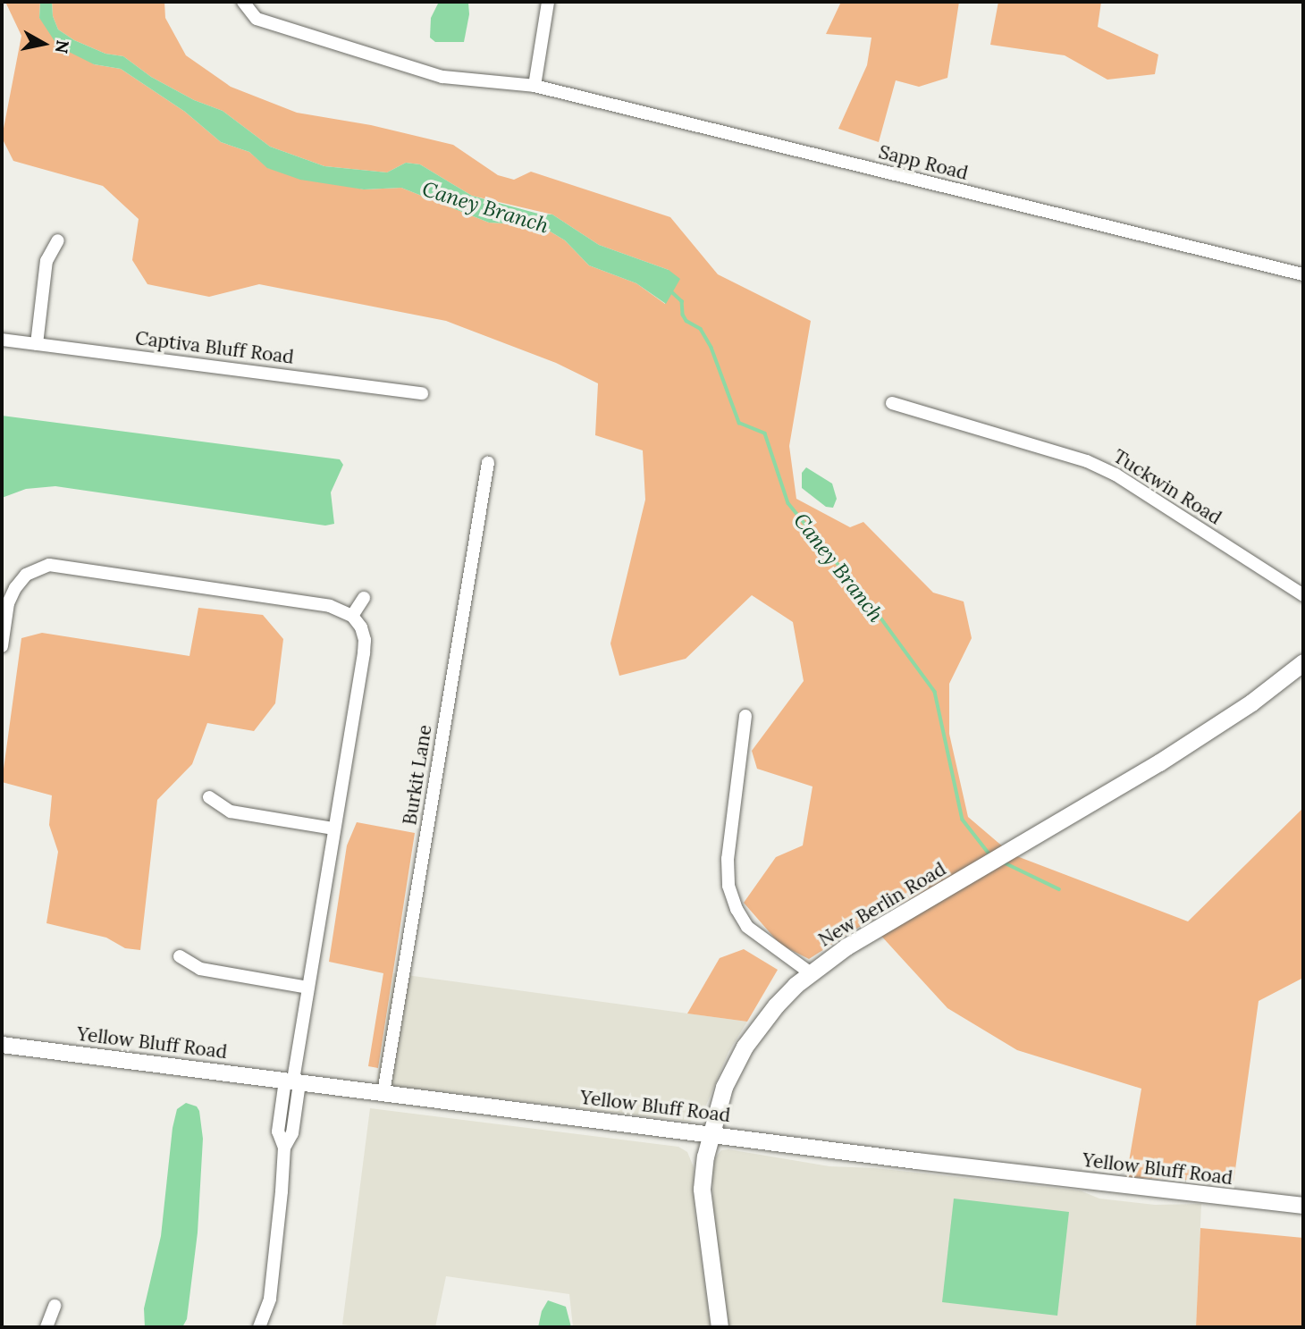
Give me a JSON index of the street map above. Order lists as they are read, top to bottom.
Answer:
{
  "streets": {
    "main road": ["New Berlin Road"],
    "street": [
      "Sapp Road",
      "Captiva Bluff Road",
      "Tuckwin Road",
      "Burkit Lane",
      "Yellow Bluff Road"
    ]
  },
  "crossings": [
    ["Burkit Lane", "Yellow Bluff Road"],
    ["New Berlin Road", "Yellow Bluff Road"]
  ],
  "water": ["Caney Branch"],
  "north": "right"
}
